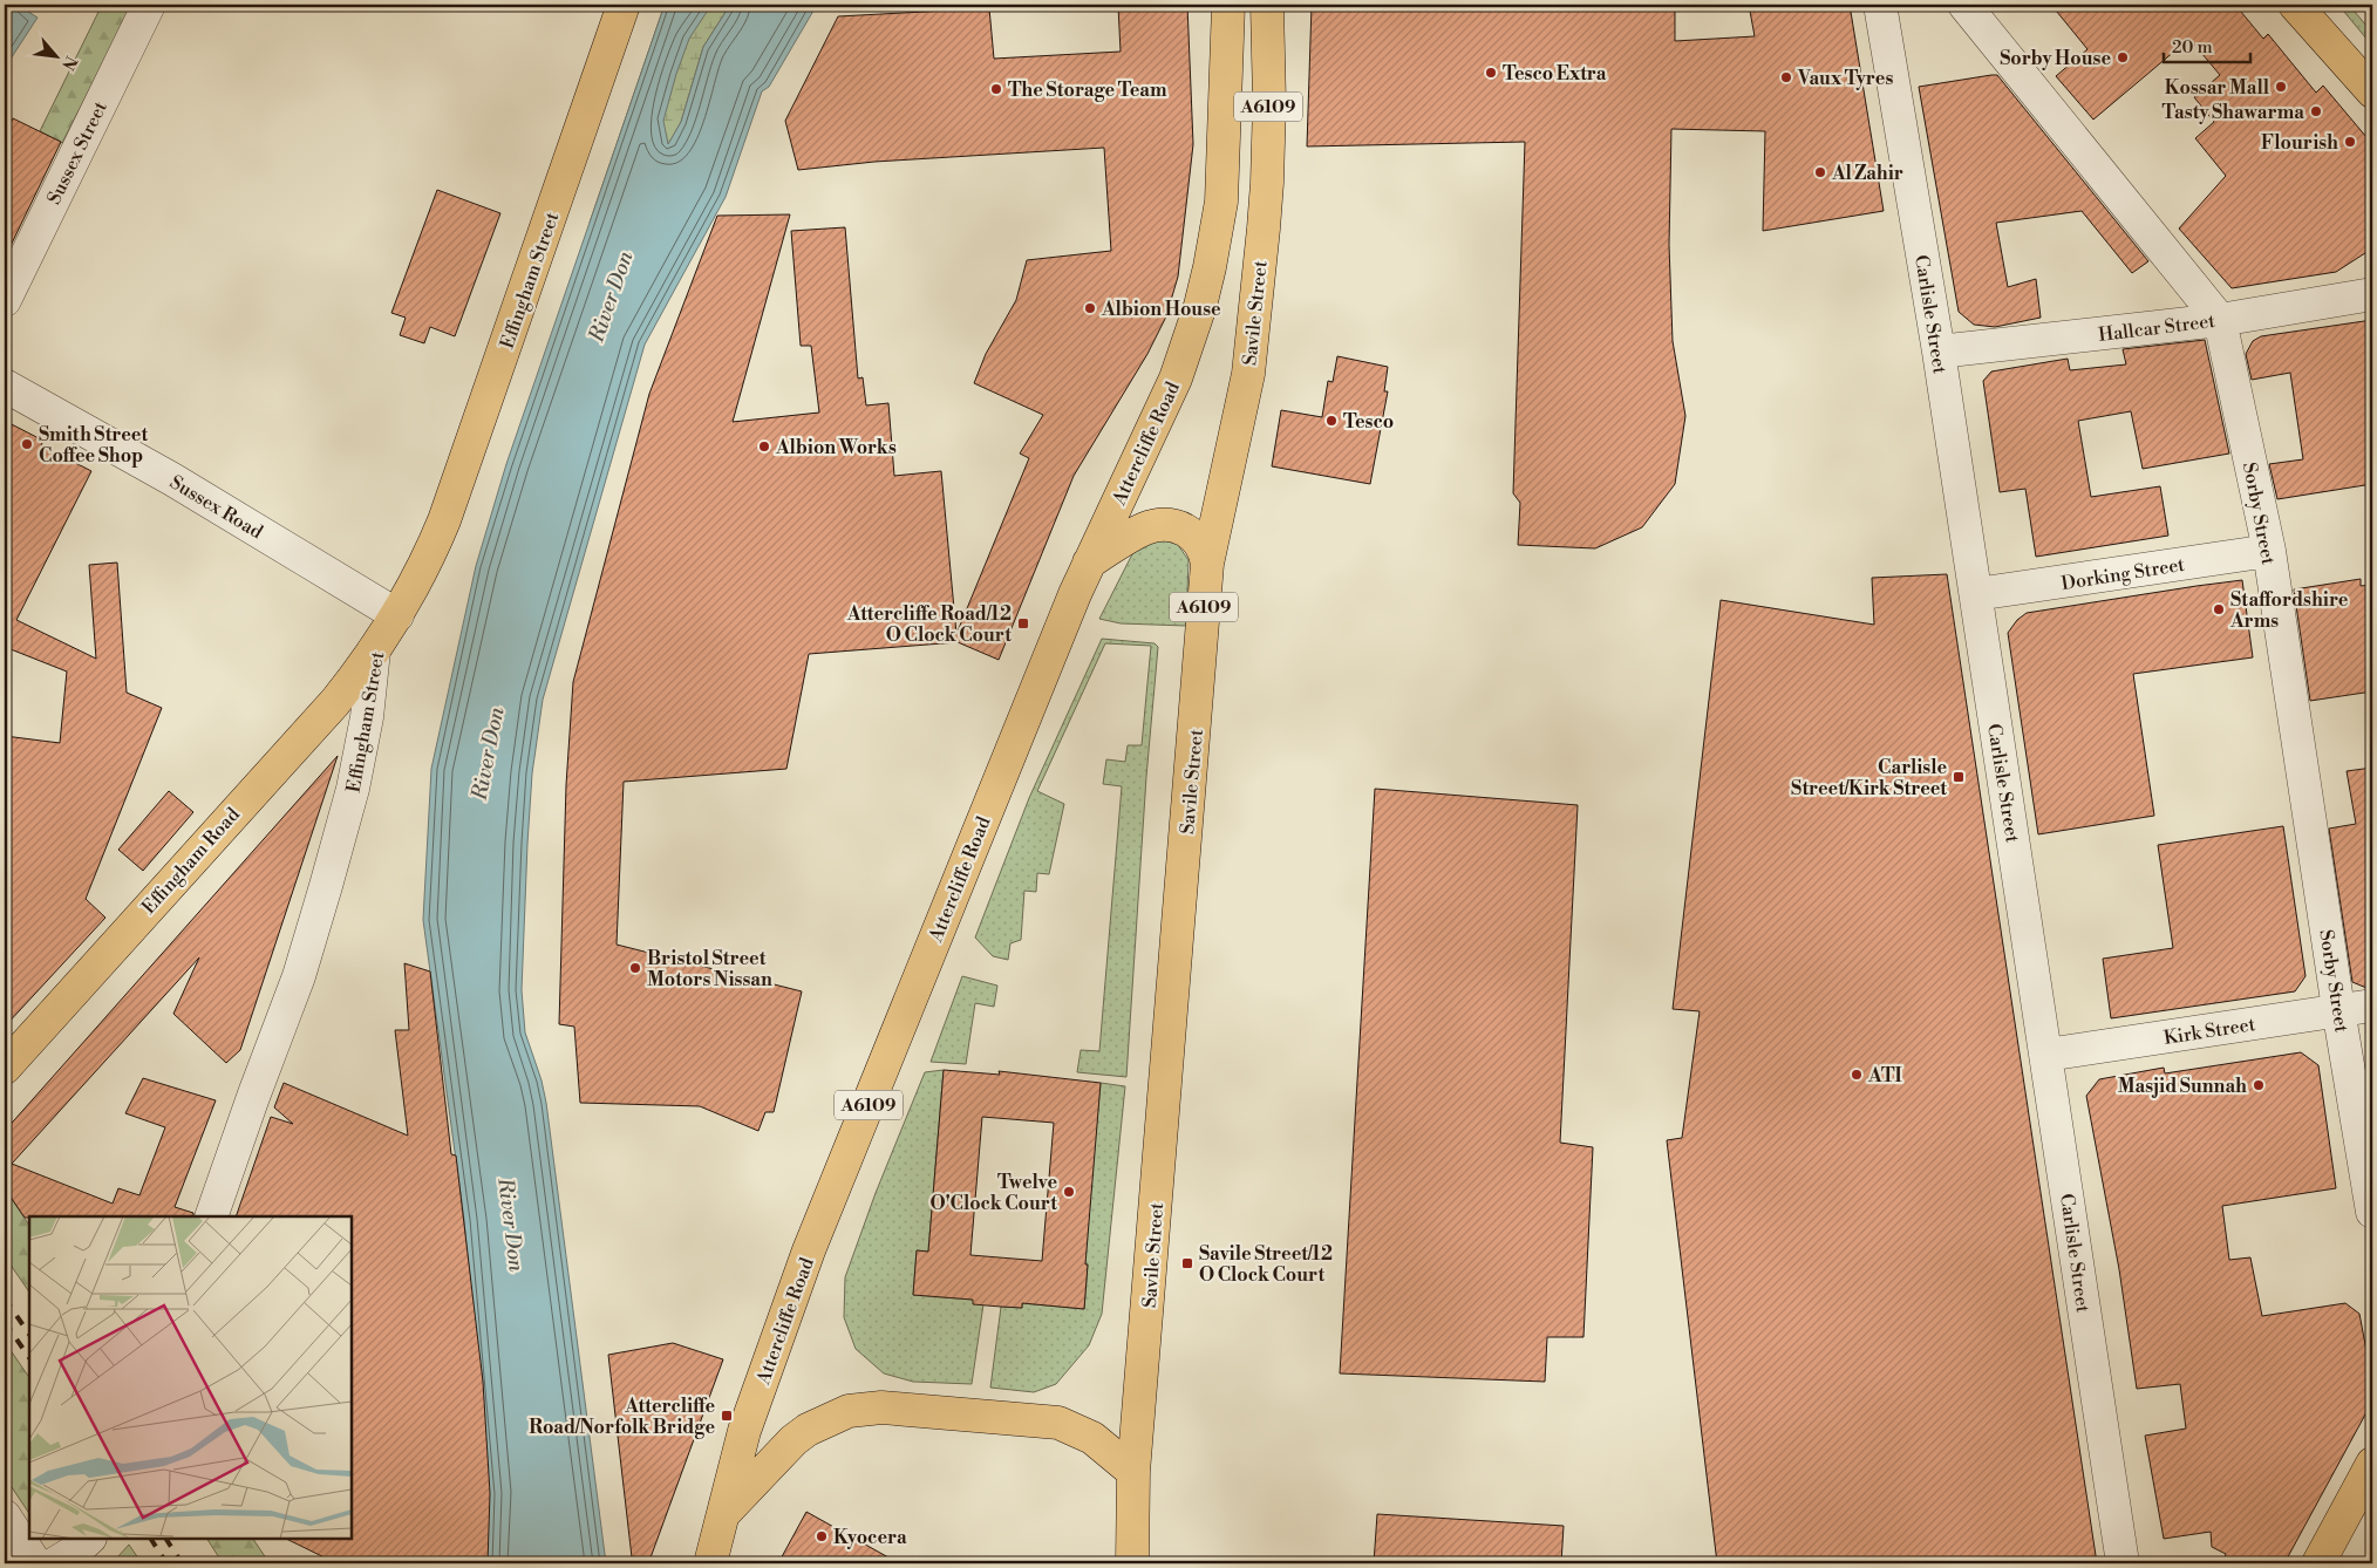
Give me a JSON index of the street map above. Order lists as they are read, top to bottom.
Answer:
{
  "streets": {
    "main road": [
      "A6109",
      "Effingham Street",
      "Savile Street",
      "Attercliffe Road",
      "Effingham Road"
    ],
    "street": [
      "Sussex Street",
      "Carlisle Street",
      "Hallcar Street",
      "Sussex Road",
      "Sorby Street",
      "Dorking Street",
      "Kirk Street"
    ]
  },
  "crossings": [
    ["Effingham Street", "Sussex Road"],
    ["Effingham Street", "Effingham Road"],
    ["Carlisle Street", "Hallcar Street"],
    ["Carlisle Street", "Dorking Street"],
    ["Carlisle Street", "Kirk Street"],
    ["Hallcar Street", "Sorby Street"],
    ["Sorby Street", "Dorking Street"],
    ["Sorby Street", "Kirk Street"]
  ],
  "water": ["River Don"],
  "places": {
    "other": [
      "Sorby House",
      "Tesco Extra",
      "Vaux Tyres",
      "Kossar Mall",
      "The Storage Team",
      "Tasty Shawarma",
      "Flourish",
      "Al Zahir",
      "Albion House",
      "Tesco",
      "Smith Street Coffee Shop",
      "Albion Works",
      "Staffordshire Arms",
      "Bristol Street Motors Nissan",
      "ATI",
      "Masjid Sunnah",
      "Twelve O'Clock Court",
      "Kyocera"
    ],
    "transit": [
      "Attercliffe Road/12 O Clock Court",
      "Carlisle Street/Kirk Street",
      "Savile Street/12 O Clock Court",
      "Attercliffe Road/Norfolk Bridge"
    ]
  },
  "scale_bar": "20 m",
  "north": "bottom right"
}
